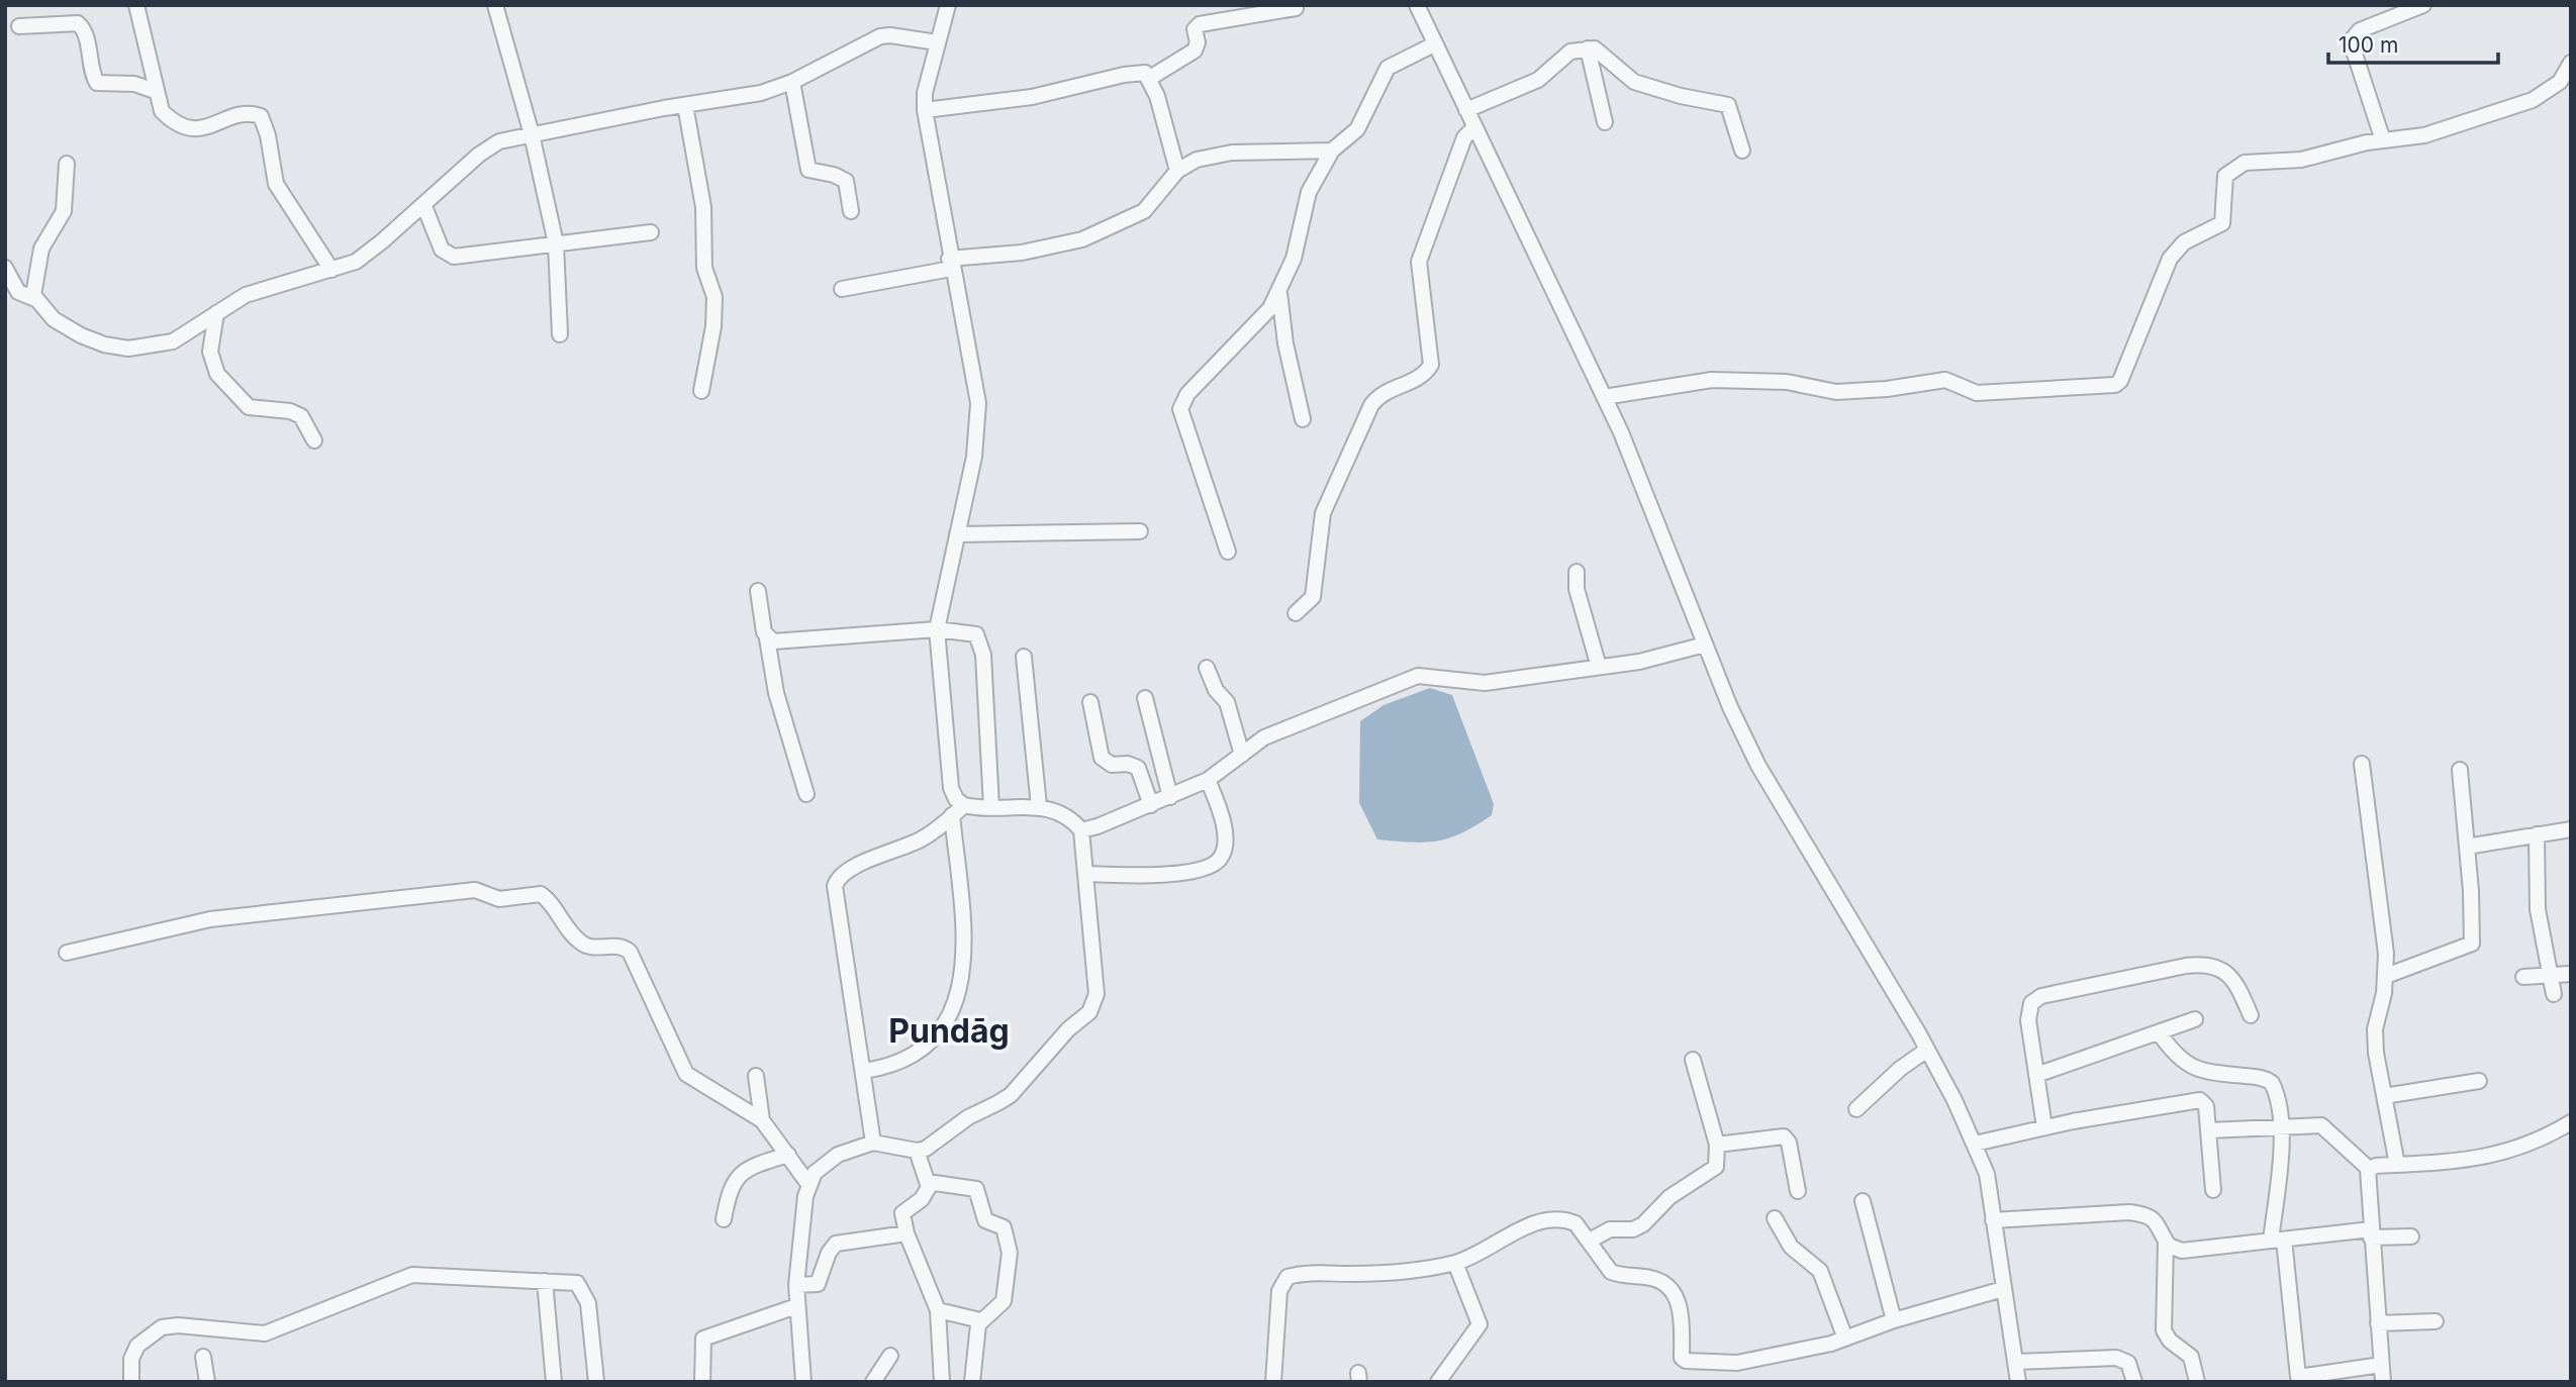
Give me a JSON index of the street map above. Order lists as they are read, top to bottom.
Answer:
{
  "districts": ["Pundāg"],
  "scale_bar": "100 m"
}
